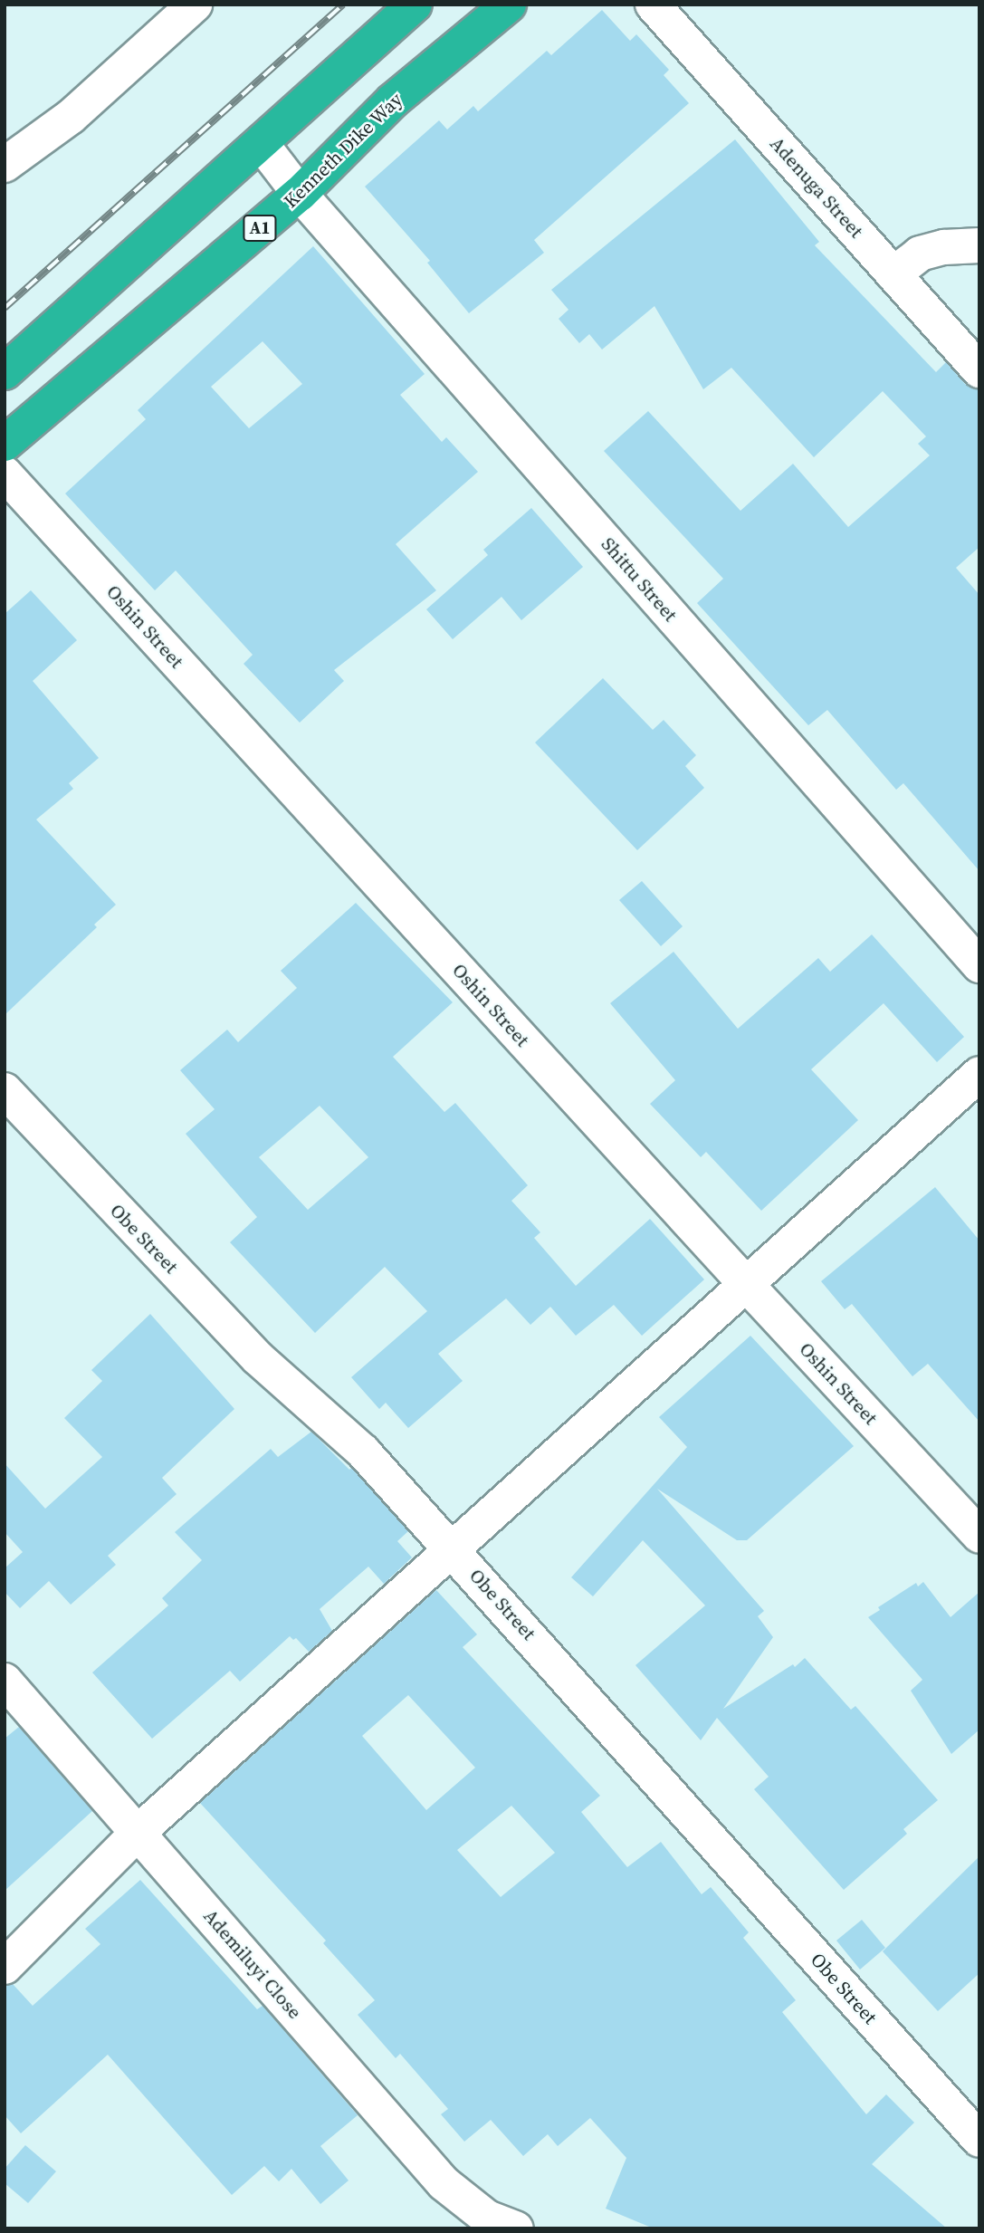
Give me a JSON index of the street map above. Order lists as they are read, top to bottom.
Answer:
{
  "streets": {
    "highway": ["Kenneth Dike Way", "A1"],
    "street": [
      "Adenuga Street",
      "Shittu Street",
      "Oshin Street",
      "Obe Street",
      "Ademiluyi Close"
    ]
  },
  "crossings": [
    ["Kenneth Dike Way", "Shittu Street"]
  ]
}
